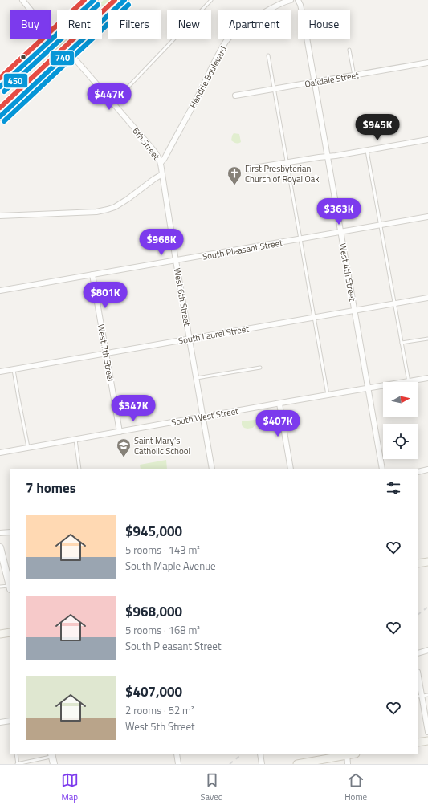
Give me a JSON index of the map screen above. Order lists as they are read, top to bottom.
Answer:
{
  "streets": {
    "street": [
      "Hendrie Boulevard",
      "Oakdale Street",
      "6th Street",
      "South Pleasant Street",
      "West 4th Street",
      "West 6th Street",
      "South Laurel Street",
      "West 7th Street",
      "South West Street"
    ]
  },
  "crossings": [
    ["Hendrie Boulevard", "6th Street"],
    ["Hendrie Boulevard", "West 6th Street"],
    ["Oakdale Street", "West 4th Street"],
    ["6th Street", "West 6th Street"],
    ["South Pleasant Street", "West 4th Street"],
    ["South Pleasant Street", "West 6th Street"],
    ["South Pleasant Street", "West 7th Street"],
    ["West 4th Street", "South Laurel Street"],
    ["West 4th Street", "South West Street"],
    ["West 6th Street", "South Laurel Street"],
    ["West 6th Street", "South West Street"],
    ["South Laurel Street", "West 7th Street"],
    ["West 7th Street", "South West Street"]
  ],
  "places": {
    "church": ["First Presbyterian Church of Royal Oak"],
    "school or university": ["Saint Mary's Catholic School"]
  },
  "lines": ["transit line 740", "transit line 450"],
  "north": "right",
  "page": {
    "chip": [
      "Buy",
      "Rent",
      "Filters",
      "New",
      "Apartment",
      "House"
    ],
    "price": [
      "$447K",
      "$945K",
      "$363K",
      "$968K",
      "$801K",
      "$347K",
      "$407K"
    ],
    "heading": "7 homes",
    "list": [
      {
        "name": "$945,000",
        "note": "5 rooms · 143 m² · South Maple Avenue"
      },
      {
        "name": "$968,000",
        "note": "5 rooms · 168 m² · South Pleasant Street"
      },
      {
        "name": "$407,000",
        "note": "2 rooms · 52 m² · West 5th Street"
      }
    ],
    "tabs": ["Map", "Saved", "Home"]
  }
}
